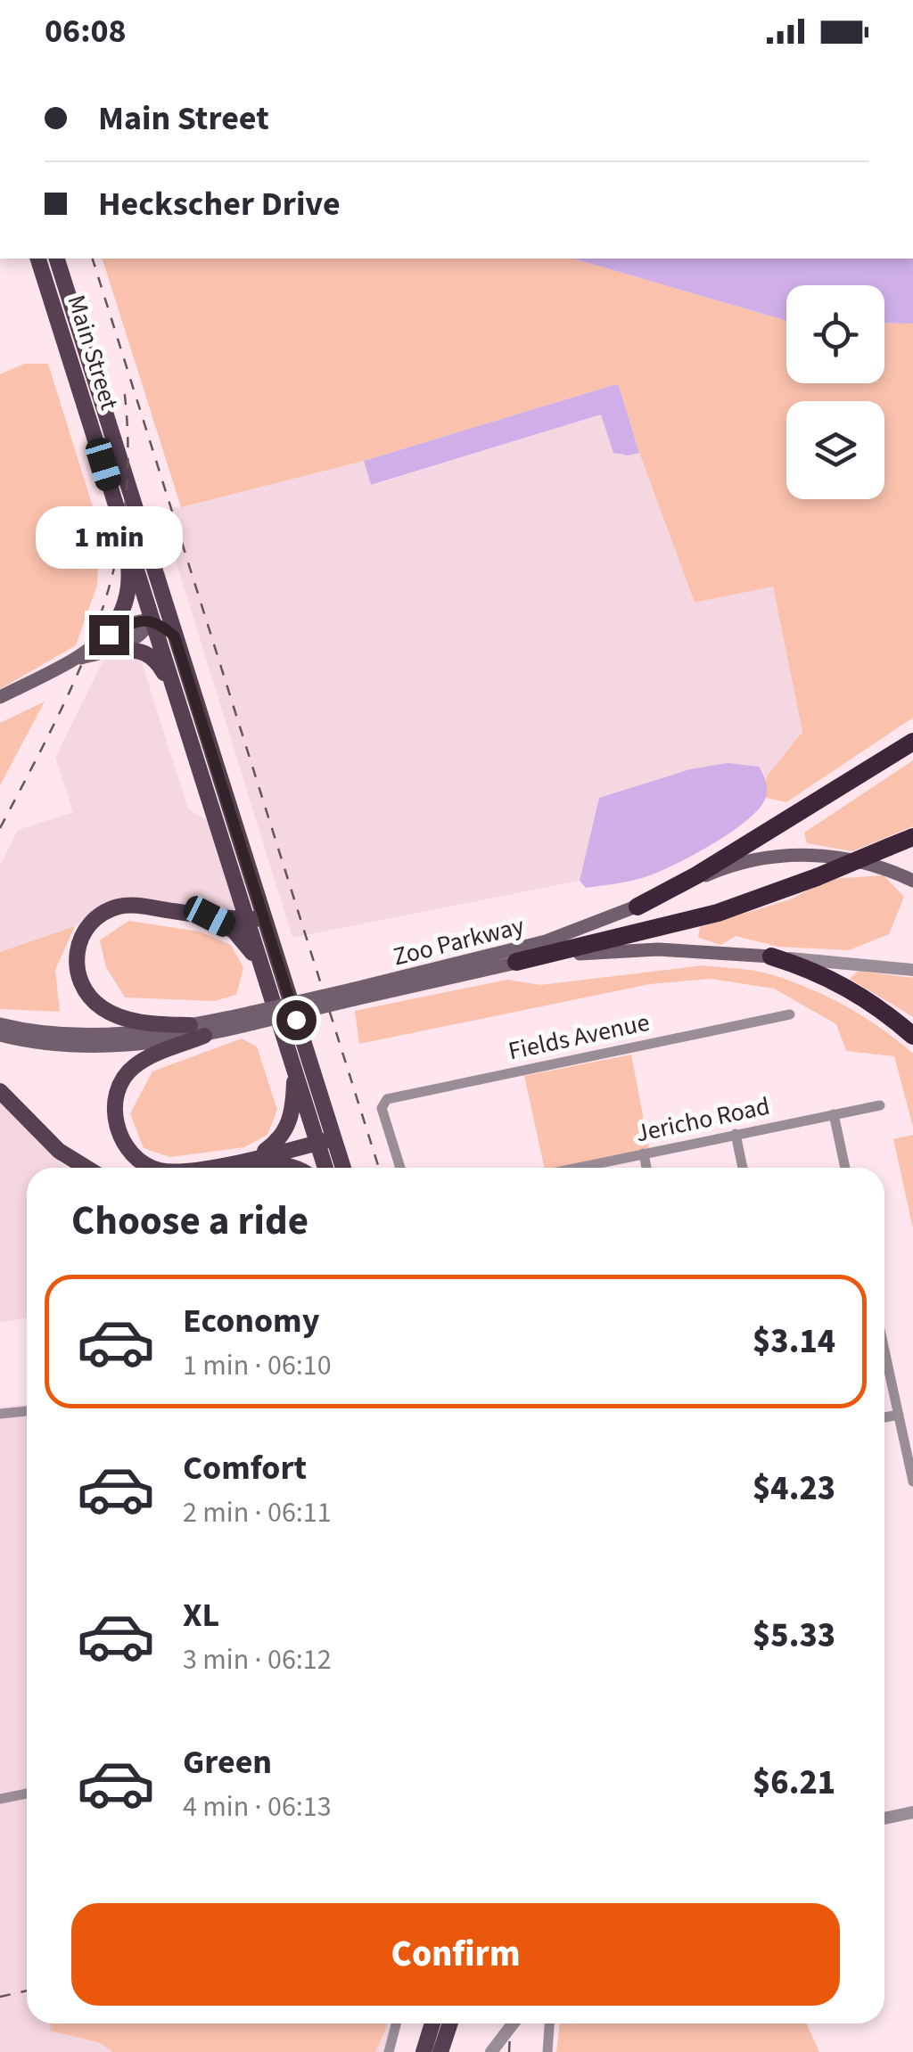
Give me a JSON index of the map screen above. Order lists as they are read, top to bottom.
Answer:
{
  "streets": {
    "main road": ["Main Street", "Zoo Parkway"],
    "street": ["Fields Avenue", "Jericho Road"]
  },
  "page": {
    "status": "06:08",
    "banner": ["Main Street", "Heckscher Drive"],
    "bubble": "1 min",
    "heading": "Choose a ride",
    "list": [
      {
        "name": "Economy",
        "note": "1 min · 06:10",
        "value": "$3.14"
      },
      {
        "name": "Comfort",
        "note": "2 min · 06:11",
        "value": "$4.23"
      },
      {
        "name": "XL",
        "note": "3 min · 06:12",
        "value": "$5.33"
      },
      {
        "name": "Green",
        "note": "4 min · 06:13",
        "value": "$6.21"
      }
    ],
    "buttons": "Confirm"
  }
}
